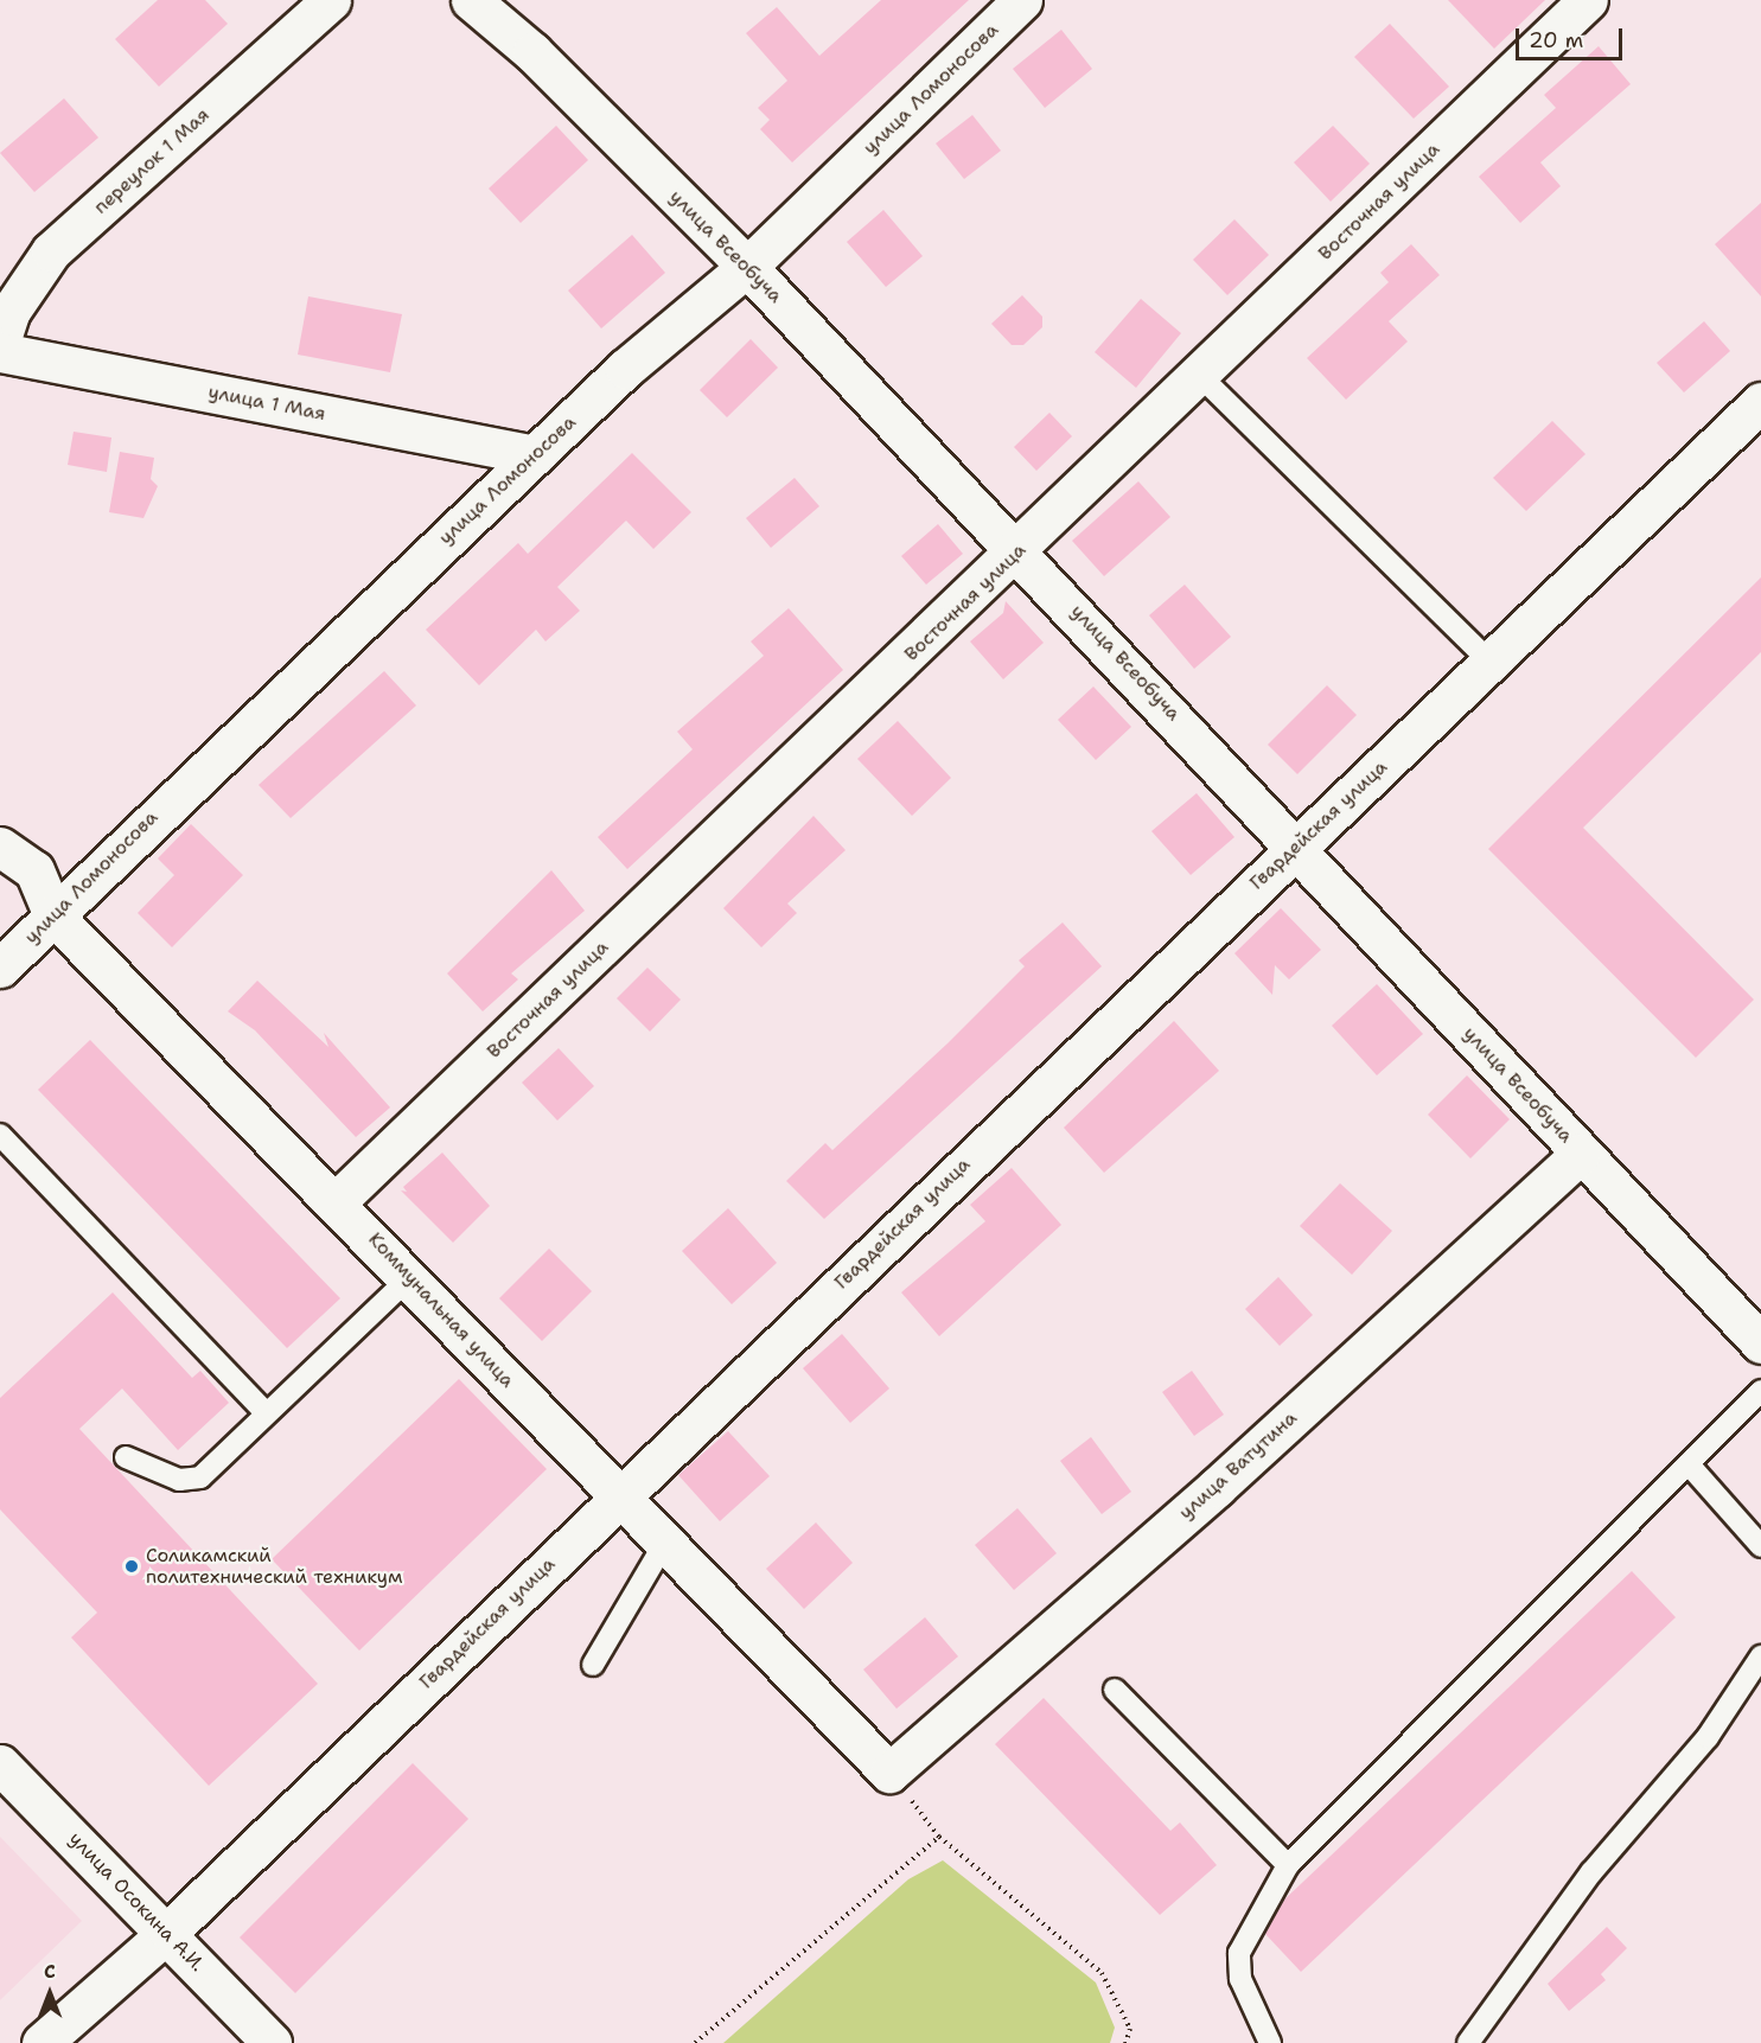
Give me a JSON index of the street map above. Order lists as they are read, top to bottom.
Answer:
{
  "streets": {
    "street": [
      "улица Ломоносова",
      "переулок 1 Мая",
      "Восточная улица",
      "улица Всеобуча",
      "улица 1 Мая",
      "Гвардейская улица",
      "Коммунальная улица",
      "улица Ватутина",
      "улица Осокина А.И."
    ]
  },
  "crossings": [
    ["улица Ломоносова", "улица Всеобуча"],
    ["улица Ломоносова", "улица 1 Мая"],
    ["улица Ломоносова", "Коммунальная улица"],
    ["Восточная улица", "улица Всеобуча"],
    ["Восточная улица", "Коммунальная улица"],
    ["улица Всеобуча", "Гвардейская улица"],
    ["улица Всеобуча", "улица Ватутина"],
    ["Гвардейская улица", "Коммунальная улица"],
    ["Гвардейская улица", "улица Осокина А.И."],
    ["Коммунальная улица", "улица Ватутина"]
  ],
  "places": ["Соликамский политехнический техникум"],
  "scale_bar": "20 m",
  "north": "top"
}
